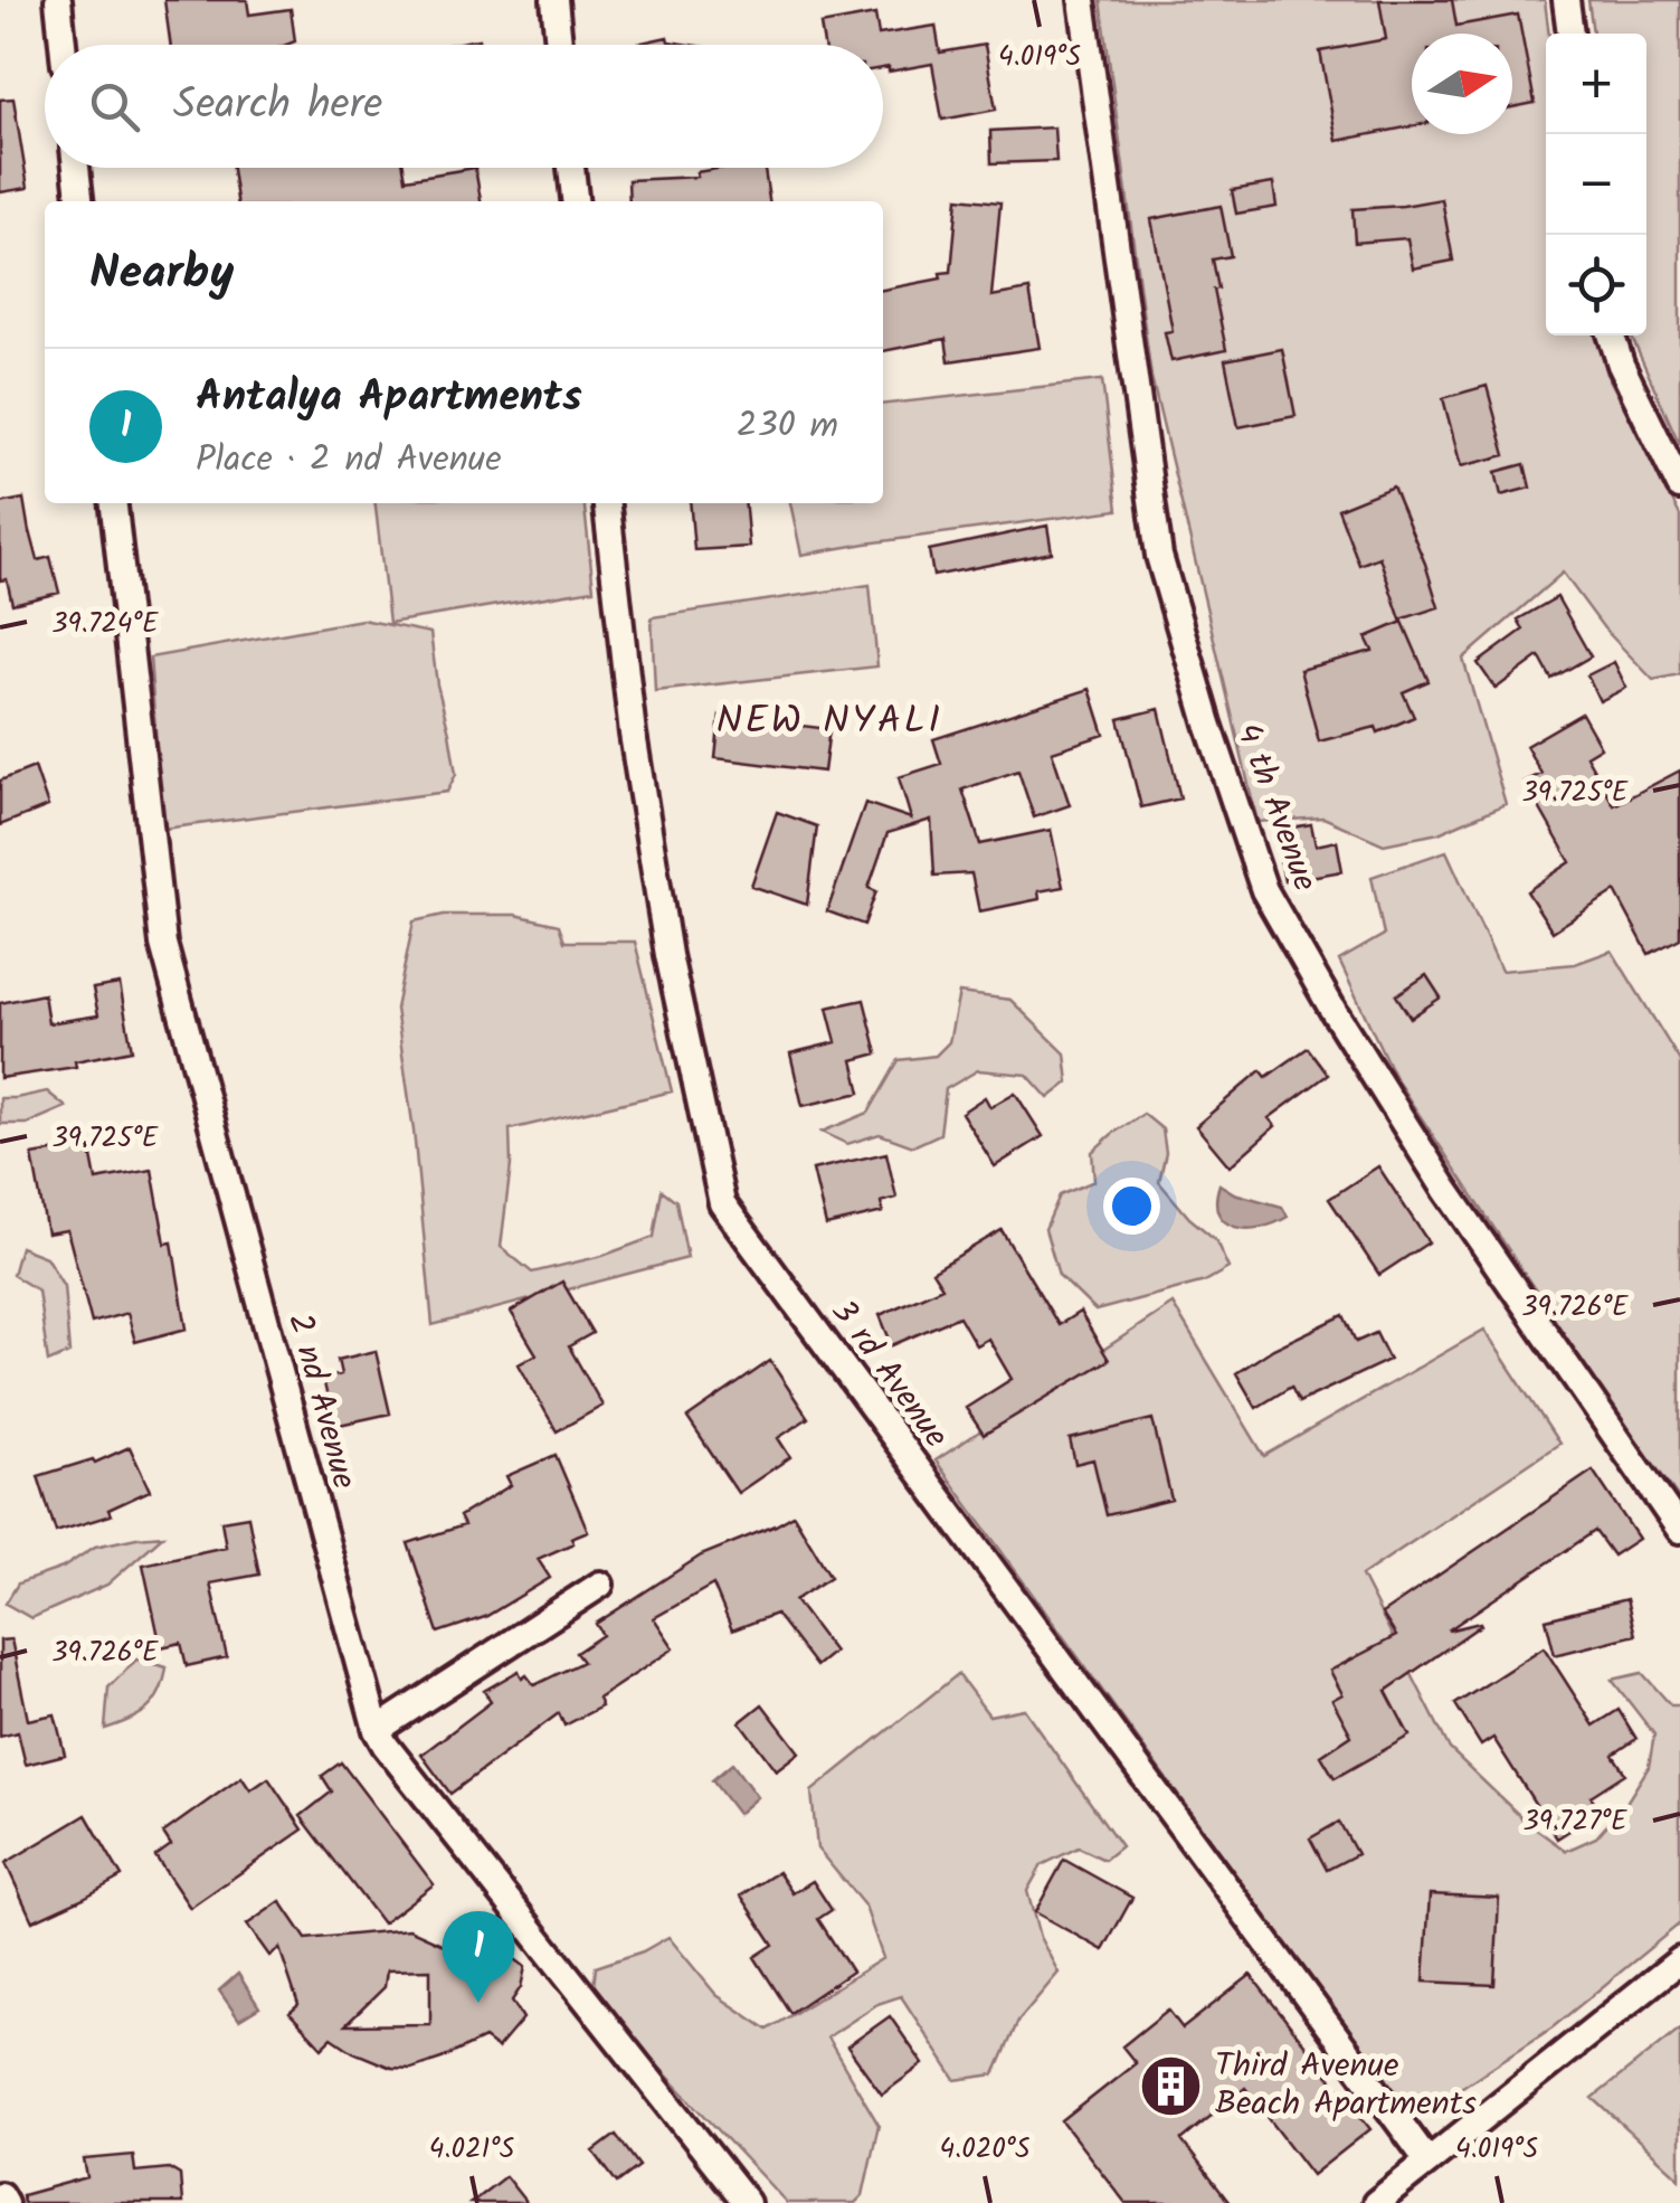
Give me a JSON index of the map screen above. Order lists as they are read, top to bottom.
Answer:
{
  "streets": {
    "street": ["4 th Avenue", "3 rd Avenue", "2 nd Avenue"]
  },
  "districts": ["NEW NYALI"],
  "places": {
    "building": ["Third Avenue Beach Apartments"]
  },
  "north": "right",
  "page": {
    "map_buttons": ["+", "−"],
    "search": "Search here",
    "heading": "Nearby",
    "list": [
      {
        "mark": "1",
        "name": "Antalya Apartments",
        "note": "Place · 2 nd Avenue",
        "value": "230 m"
      }
    ],
    "pins": "1"
  },
  "coordinates": [
    "4.019°S",
    "39.724°E",
    "39.725°E",
    "39.726°E",
    "39.727°E",
    "4.021°S",
    "4.020°S"
  ]
}
